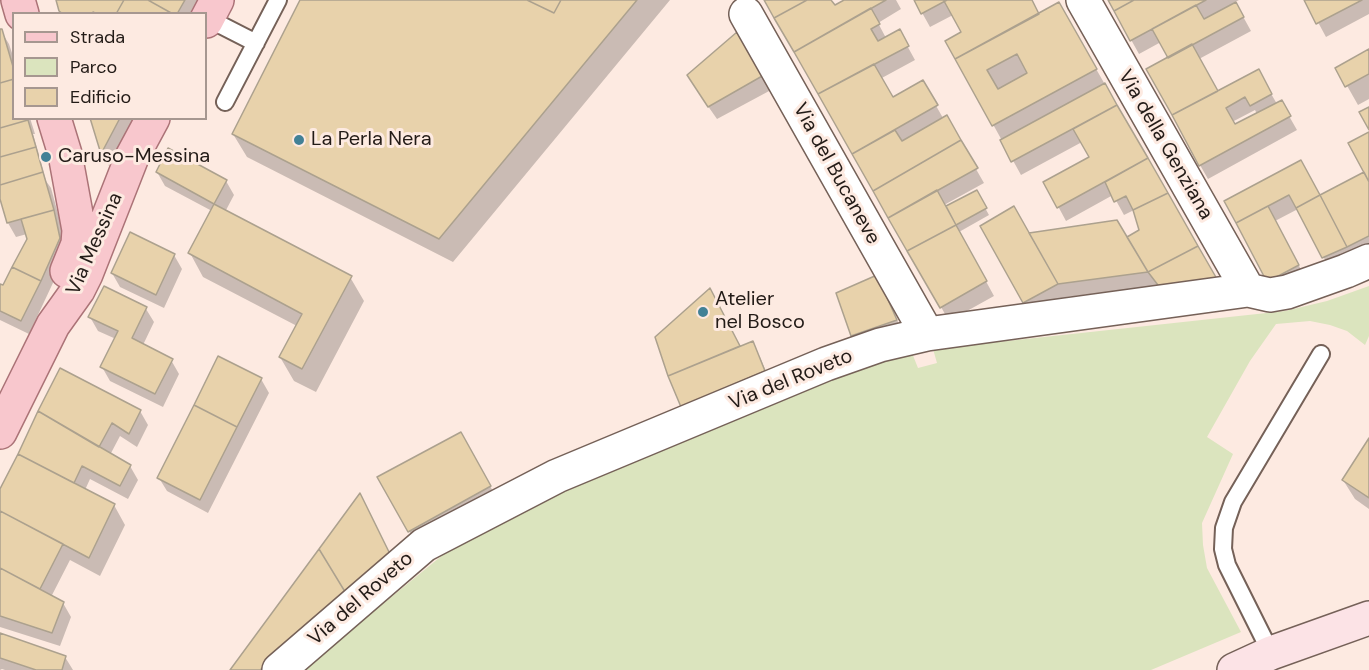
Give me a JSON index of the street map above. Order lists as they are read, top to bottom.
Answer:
{
  "streets": {
    "main road": ["Via Messina"],
    "street": ["Via della Genziana", "Via del Bucaneve", "Via del Roveto"]
  },
  "crossings": [
    ["Via della Genziana", "Via del Roveto"],
    ["Via del Bucaneve", "Via del Roveto"]
  ],
  "places": ["La Perla Nera", "Caruso-Messina", "Atelier nel Bosco"],
  "legend": ["Strada", "Parco", "Edificio"]
}
